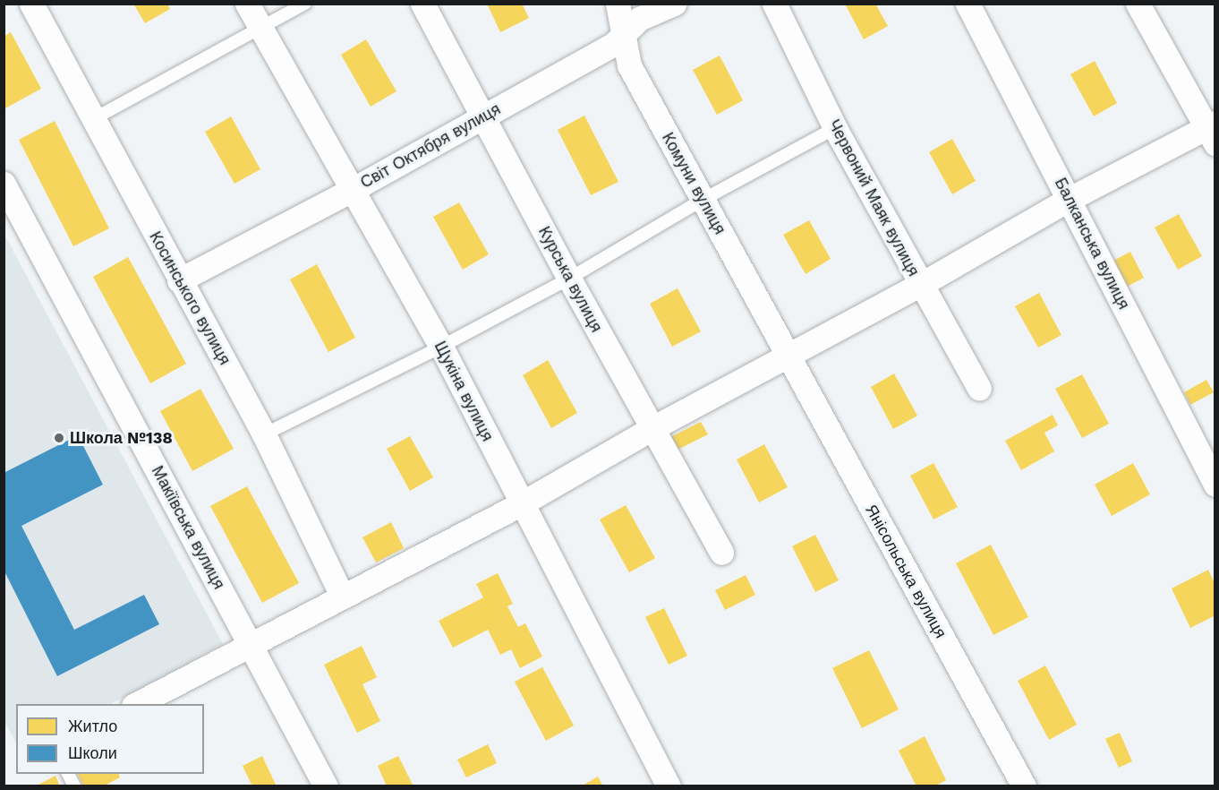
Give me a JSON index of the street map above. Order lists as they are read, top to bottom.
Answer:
{
  "streets": {
    "street": [
      "Світ Октября вулиця",
      "Комуни вулиця",
      "Червоний Маяк вулиця",
      "Балканська вулиця",
      "Курська вулиця",
      "Косинського вулиця",
      "Щукіна вулиця",
      "Макіївська вулиця",
      "Янісольська вулиця"
    ]
  },
  "crossings": [
    ["Світ Октября вулиця", "Комуни вулиця"],
    ["Світ Октября вулиця", "Курська вулиця"],
    ["Світ Октября вулиця", "Косинського вулиця"],
    ["Світ Октября вулиця", "Щукіна вулиця"],
    ["Комуни вулиця", "Янісольська вулиця"]
  ],
  "places": ["Школа №138"],
  "legend": ["Житло", "Школи"]
}
